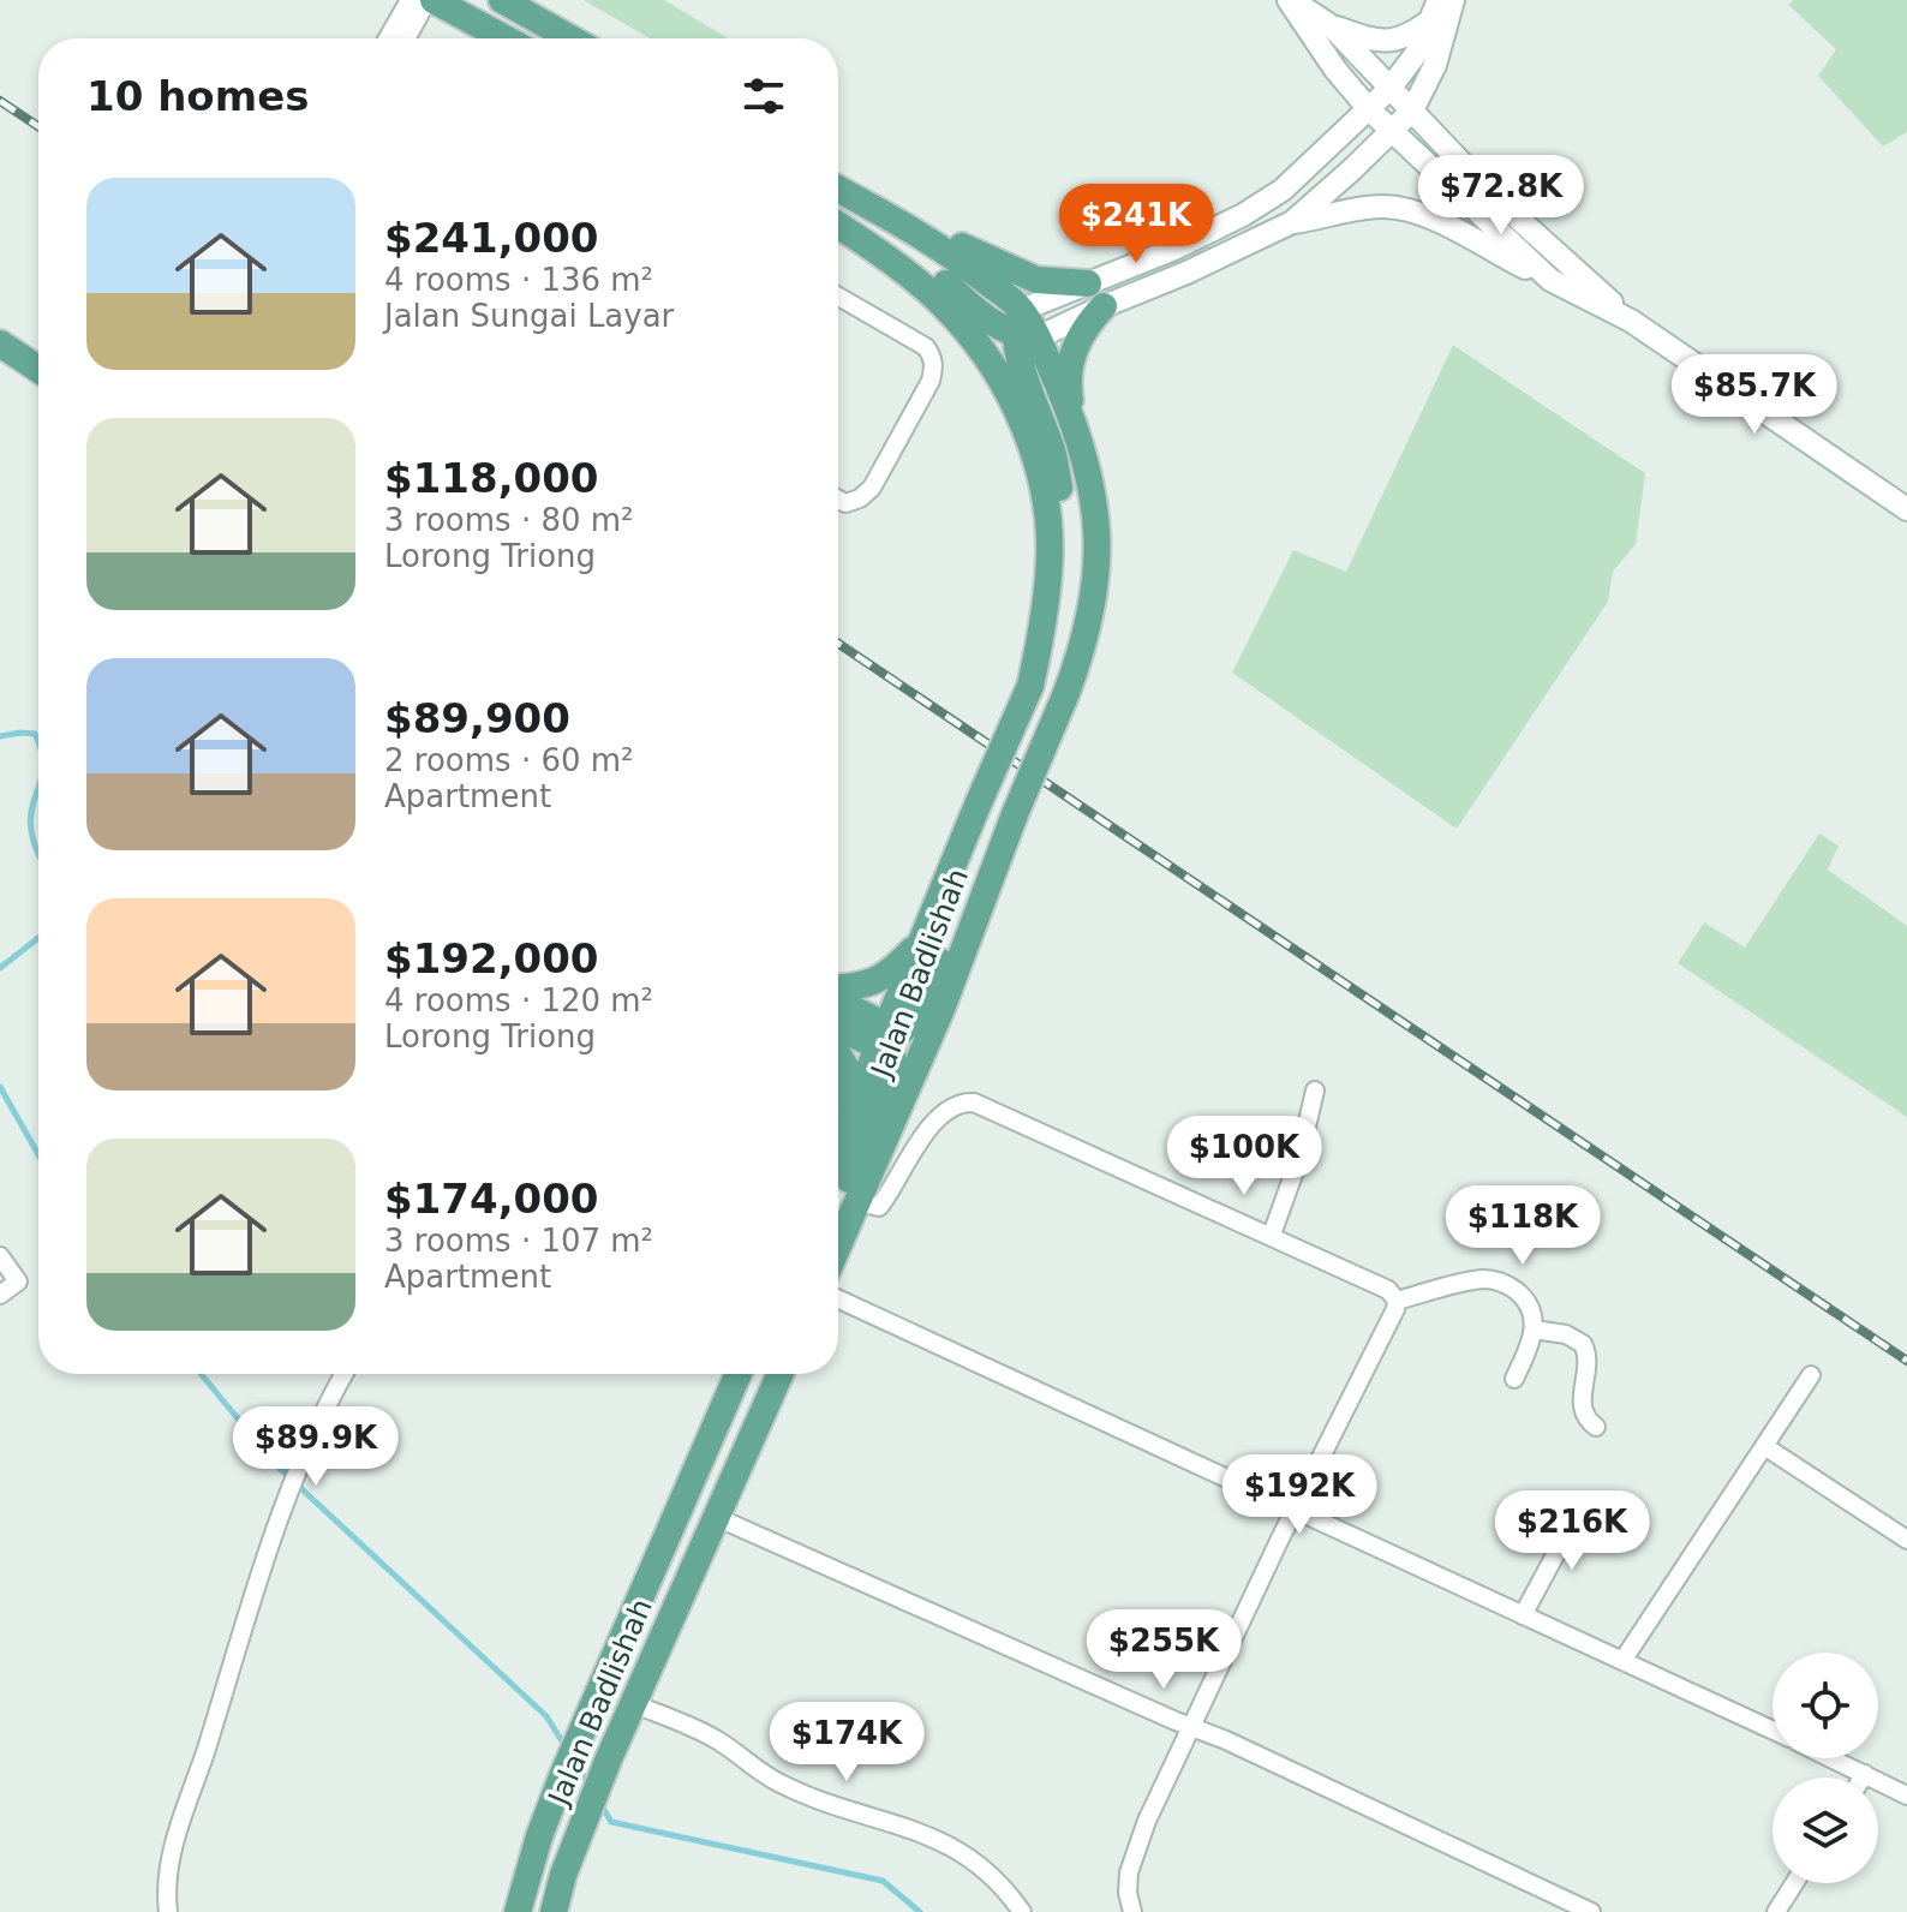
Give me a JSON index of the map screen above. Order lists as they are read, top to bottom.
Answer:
{
  "streets": {
    "main road": ["Jalan Badlishah"]
  },
  "page": {
    "heading": "10 homes",
    "list": [
      {
        "name": "$241,000",
        "note": "4 rooms · 136 m² · Jalan Sungai Layar"
      },
      {
        "name": "$118,000",
        "note": "3 rooms · 80 m² · Lorong Triong"
      },
      {
        "name": "$89,900",
        "note": "2 rooms · 60 m² · Apartment"
      },
      {
        "name": "$192,000",
        "note": "4 rooms · 120 m² · Lorong Triong"
      },
      {
        "name": "$174,000",
        "note": "3 rooms · 107 m² · Apartment"
      }
    ],
    "price": [
      "$72.8K",
      "$241K",
      "$85.7K",
      "$100K",
      "$118K",
      "$89.9K",
      "$192K",
      "$216K",
      "$255K",
      "$174K"
    ]
  }
}
